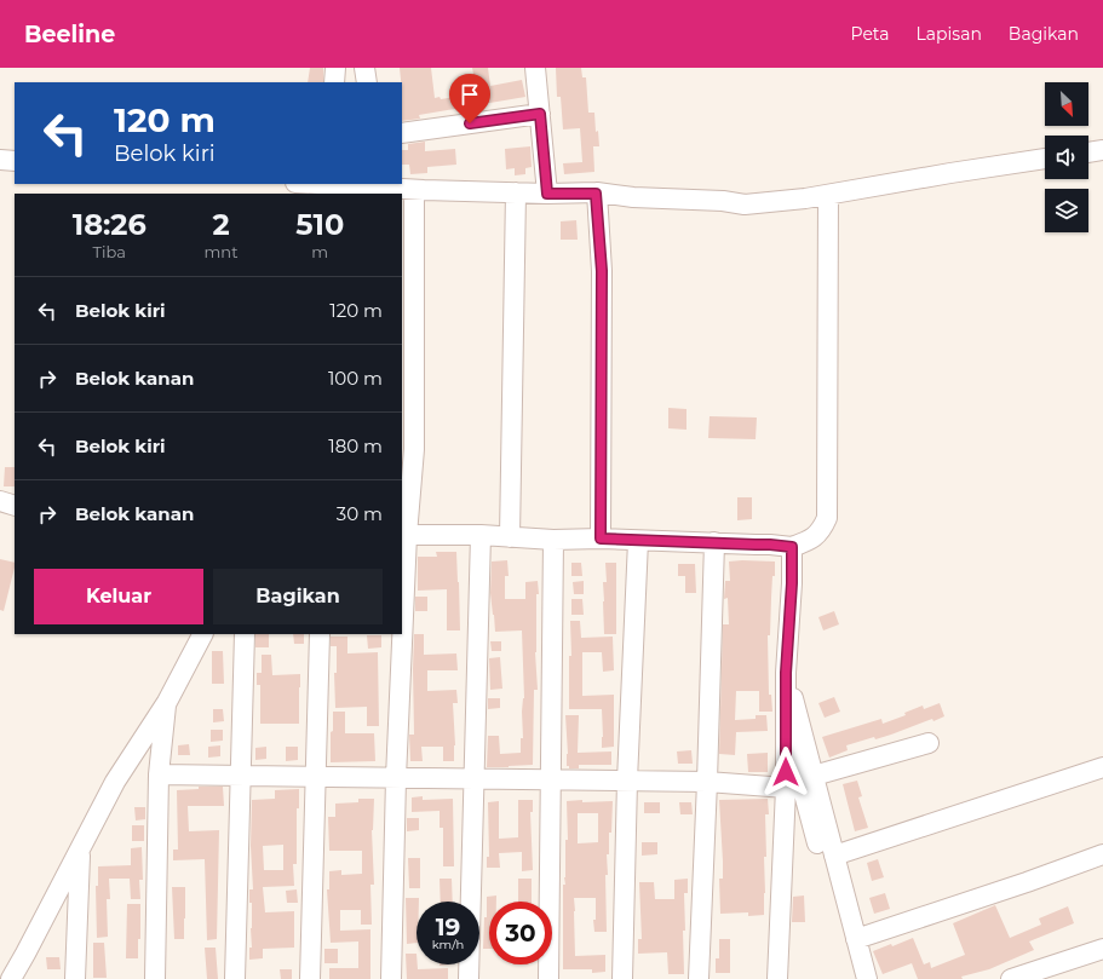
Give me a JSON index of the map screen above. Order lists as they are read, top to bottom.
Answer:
{
  "north": "bottom right",
  "page": {
    "header": "Beeline",
    "nav": ["Peta", "Lapisan", "Bagikan"],
    "turn": ["120 m", "Belok kiri"],
    "eta": [
      "18:26",
      "Tiba",
      "2",
      "mnt",
      "510",
      "m"
    ],
    "list": [
      {
        "name": "Belok kiri",
        "value": "120 m"
      },
      {
        "name": "Belok kanan",
        "value": "100 m"
      },
      {
        "name": "Belok kiri",
        "value": "180 m"
      },
      {
        "name": "Belok kanan",
        "value": "30 m"
      }
    ],
    "buttons": ["Keluar", "Bagikan"],
    "speed": "19 km/h",
    "limit": "30"
  }
}
